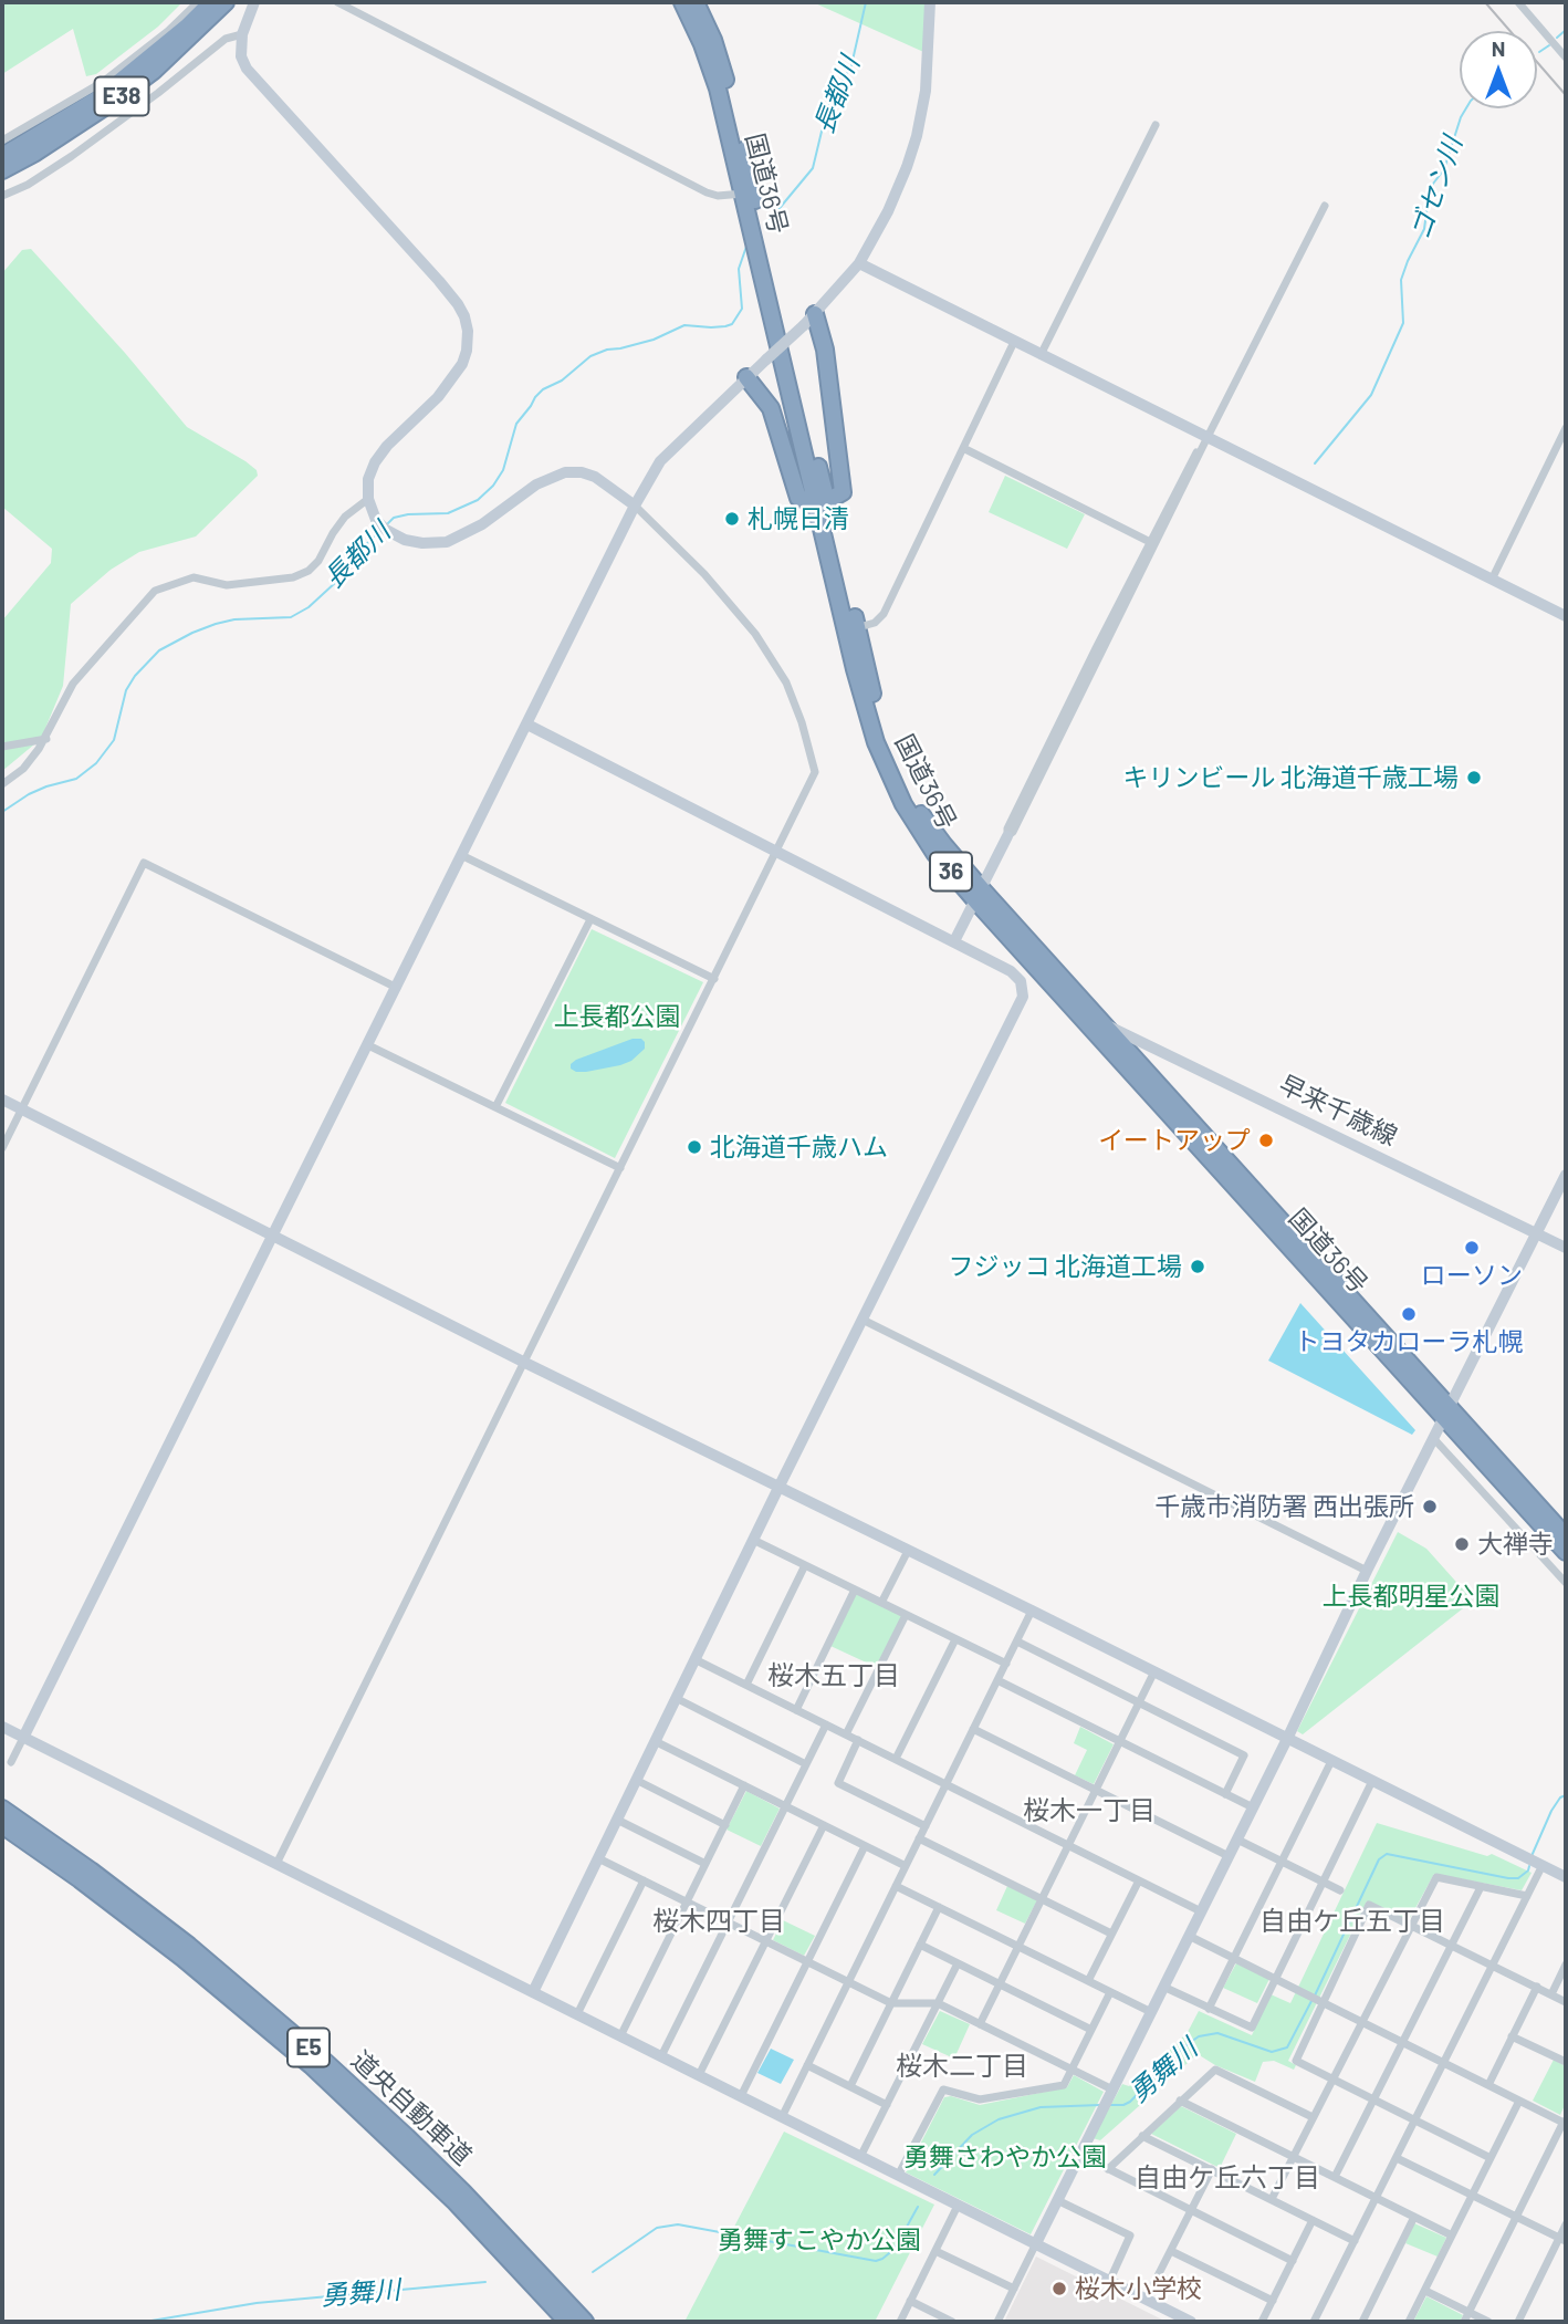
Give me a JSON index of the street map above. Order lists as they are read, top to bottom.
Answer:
{
  "streets": {
    "highway": [
      "E38",
      "国道36号",
      "36",
      "E5",
      "道央自動車道"
    ],
    "street": ["早来千歳線"]
  },
  "crossings": [
    ["国道36号", "早来千歳線"]
  ],
  "districts": [
    "桜木五丁目",
    "桜木一丁目",
    "桜木四丁目",
    "自由ケ丘五丁目",
    "桜木二丁目",
    "自由ケ丘六丁目"
  ],
  "water": ["長都川", "ゴセン川", "勇舞川"],
  "parks": [
    "上長都公園",
    "上長都明星公園",
    "勇舞さわやか公園",
    "勇舞すこやか公園"
  ],
  "places": [
    "札幌日清",
    "キリンビール 北海道千歳工場",
    "イートアップ",
    "北海道千歳ハム",
    "ローソン",
    "フジッコ 北海道工場",
    "トヨタカローラ札幌",
    "千歳市消防署 西出張所",
    "大禅寺",
    "桜木小学校"
  ],
  "north": "top"
}
